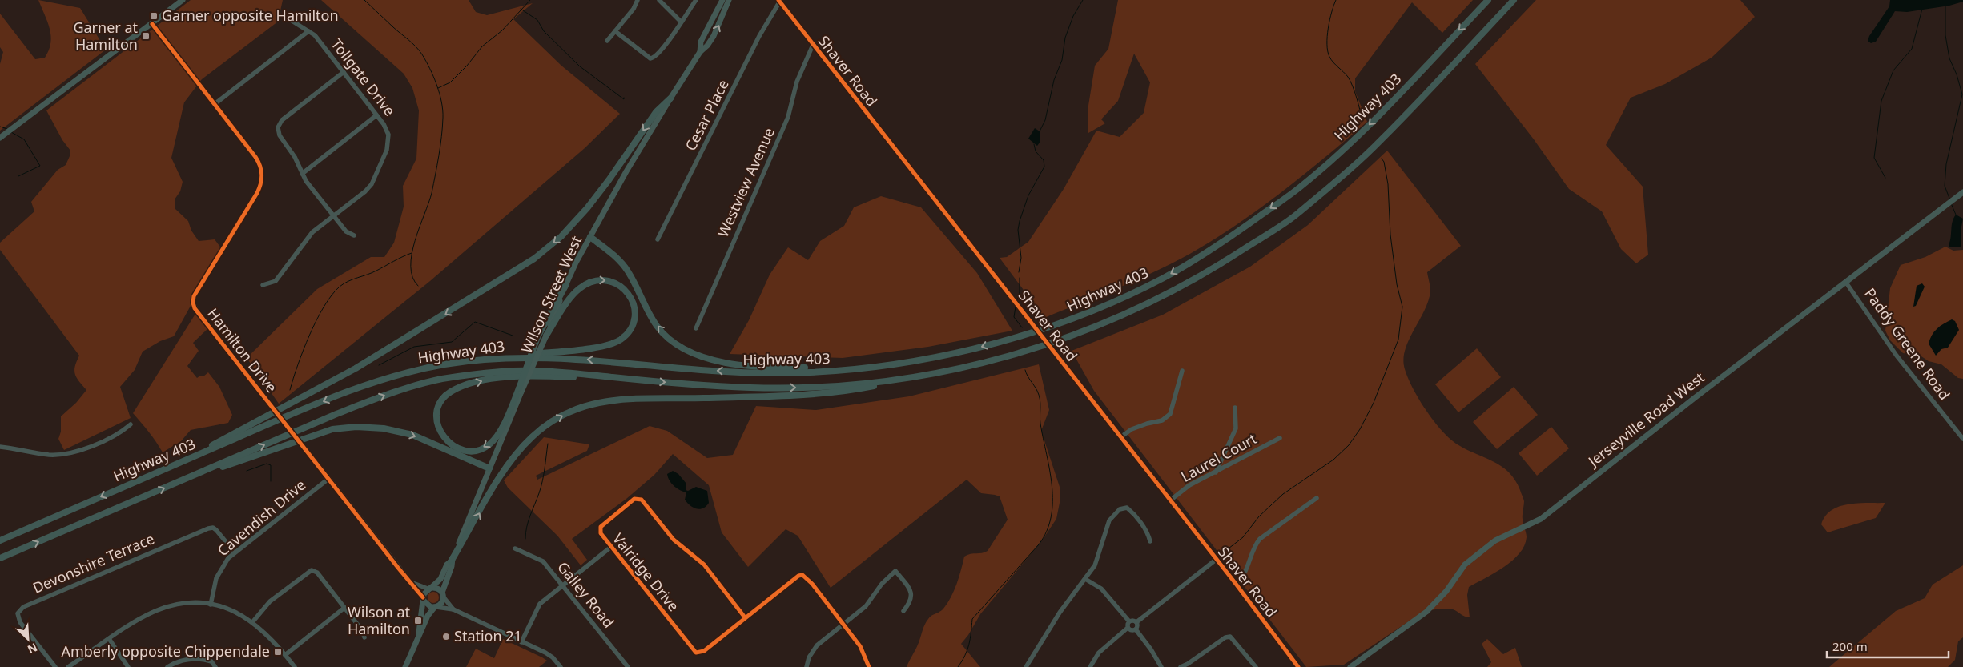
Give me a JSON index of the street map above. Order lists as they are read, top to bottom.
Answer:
{
  "streets": {
    "highway": ["Highway 403"],
    "main road": ["Wilson Street West", "Jerseyville Road West"],
    "street": [
      "Shaver Road",
      "Tollgate Drive",
      "Cesar Place",
      "Westview Avenue",
      "Paddy Greene Road",
      "Hamilton Drive",
      "Laurel Court",
      "Cavendish Drive",
      "Devonshire Terrace",
      "Valridge Drive",
      "Galley Road"
    ]
  },
  "crossings": [
    ["Shaver Road", "Cesar Place"],
    ["Shaver Road", "Westview Avenue"],
    ["Shaver Road", "Laurel Court"],
    ["Wilson Street West", "Hamilton Drive"],
    ["Paddy Greene Road", "Jerseyville Road West"],
    ["Hamilton Drive", "Cavendish Drive"],
    ["Cavendish Drive", "Devonshire Terrace"]
  ],
  "places": {
    "transit": [
      "Garner opposite Hamilton",
      "Garner at Hamilton",
      "Wilson at Hamilton",
      "Amberly opposite Chippendale"
    ],
    "other": ["Station 21"]
  },
  "scale_bar": "200 m",
  "north": "bottom right"
}
